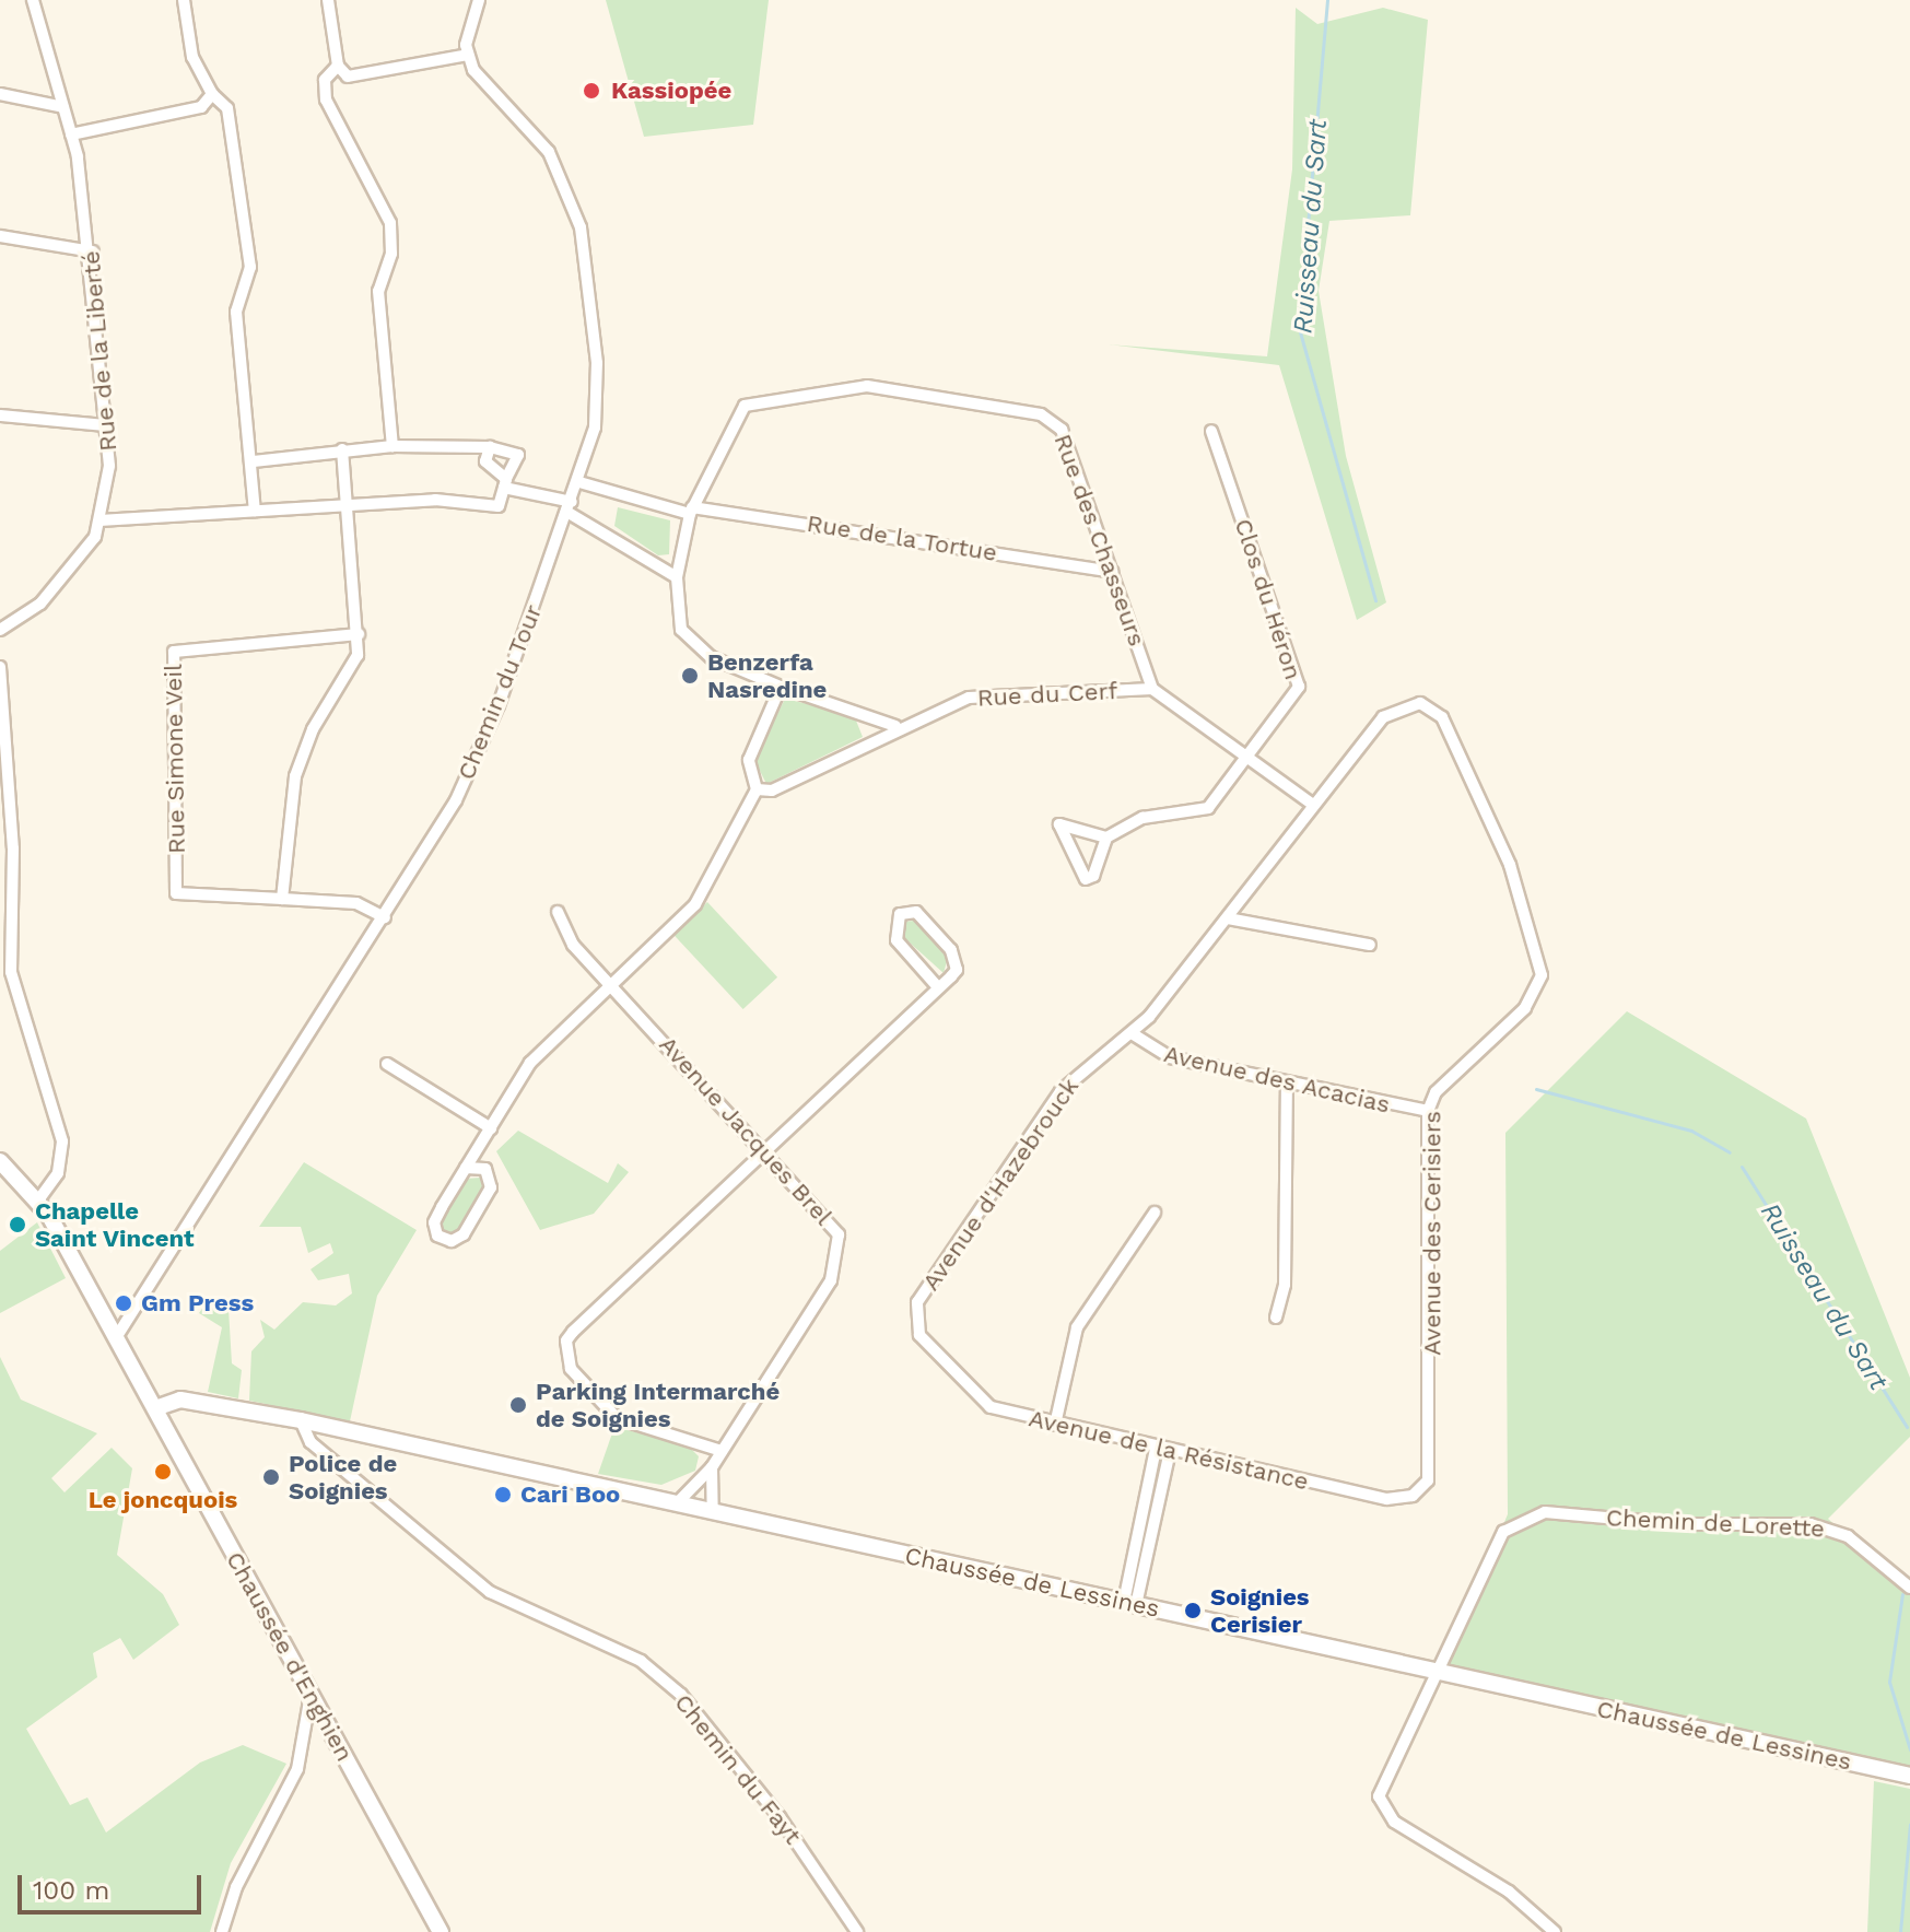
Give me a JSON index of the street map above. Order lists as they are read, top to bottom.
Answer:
{
  "streets": {
    "main road": ["Chaussée de Lessines", "Chaussée d'Enghien"],
    "street": [
      "Rue de la Liberté",
      "Rue de la Tortue",
      "Rue des Chasseurs",
      "Clos du Héron",
      "Chemin du Tour",
      "Rue du Cerf",
      "Rue Simone Veil",
      "Avenue des Acacias",
      "Avenue Jacques Brel",
      "Avenue d'Hazebrouck",
      "Avenue des Cerisiers",
      "Avenue de la Résistance",
      "Chemin de Lorette",
      "Chemin du Fayt"
    ]
  },
  "crossings": [
    ["Rue de la Tortue", "Rue des Chasseurs"],
    ["Rue de la Tortue", "Chemin du Tour"],
    ["Rue des Chasseurs", "Rue du Cerf"],
    ["Chemin du Tour", "Chaussée d'Enghien"],
    ["Avenue des Acacias", "Avenue d'Hazebrouck"],
    ["Avenue des Acacias", "Avenue des Cerisiers"],
    ["Avenue Jacques Brel", "Chaussée de Lessines"],
    ["Avenue d'Hazebrouck", "Avenue des Cerisiers"],
    ["Avenue d'Hazebrouck", "Avenue de la Résistance"],
    ["Avenue des Cerisiers", "Avenue de la Résistance"],
    ["Avenue de la Résistance", "Chaussée de Lessines"],
    ["Chemin de Lorette", "Chaussée de Lessines"],
    ["Chaussée de Lessines", "Chaussée d'Enghien"],
    ["Chaussée de Lessines", "Chemin du Fayt"]
  ],
  "water": ["Ruisseau du Sart"],
  "places": [
    "Kassiopée",
    "Benzerfa Nasredine",
    "Chapelle Saint Vincent",
    "Gm Press",
    "Parking Intermarché de Soignies",
    "Le joncquois",
    "Police de Soignies",
    "Cari Boo",
    "Soignies Cerisier"
  ],
  "scale_bar": "100 m"
}
